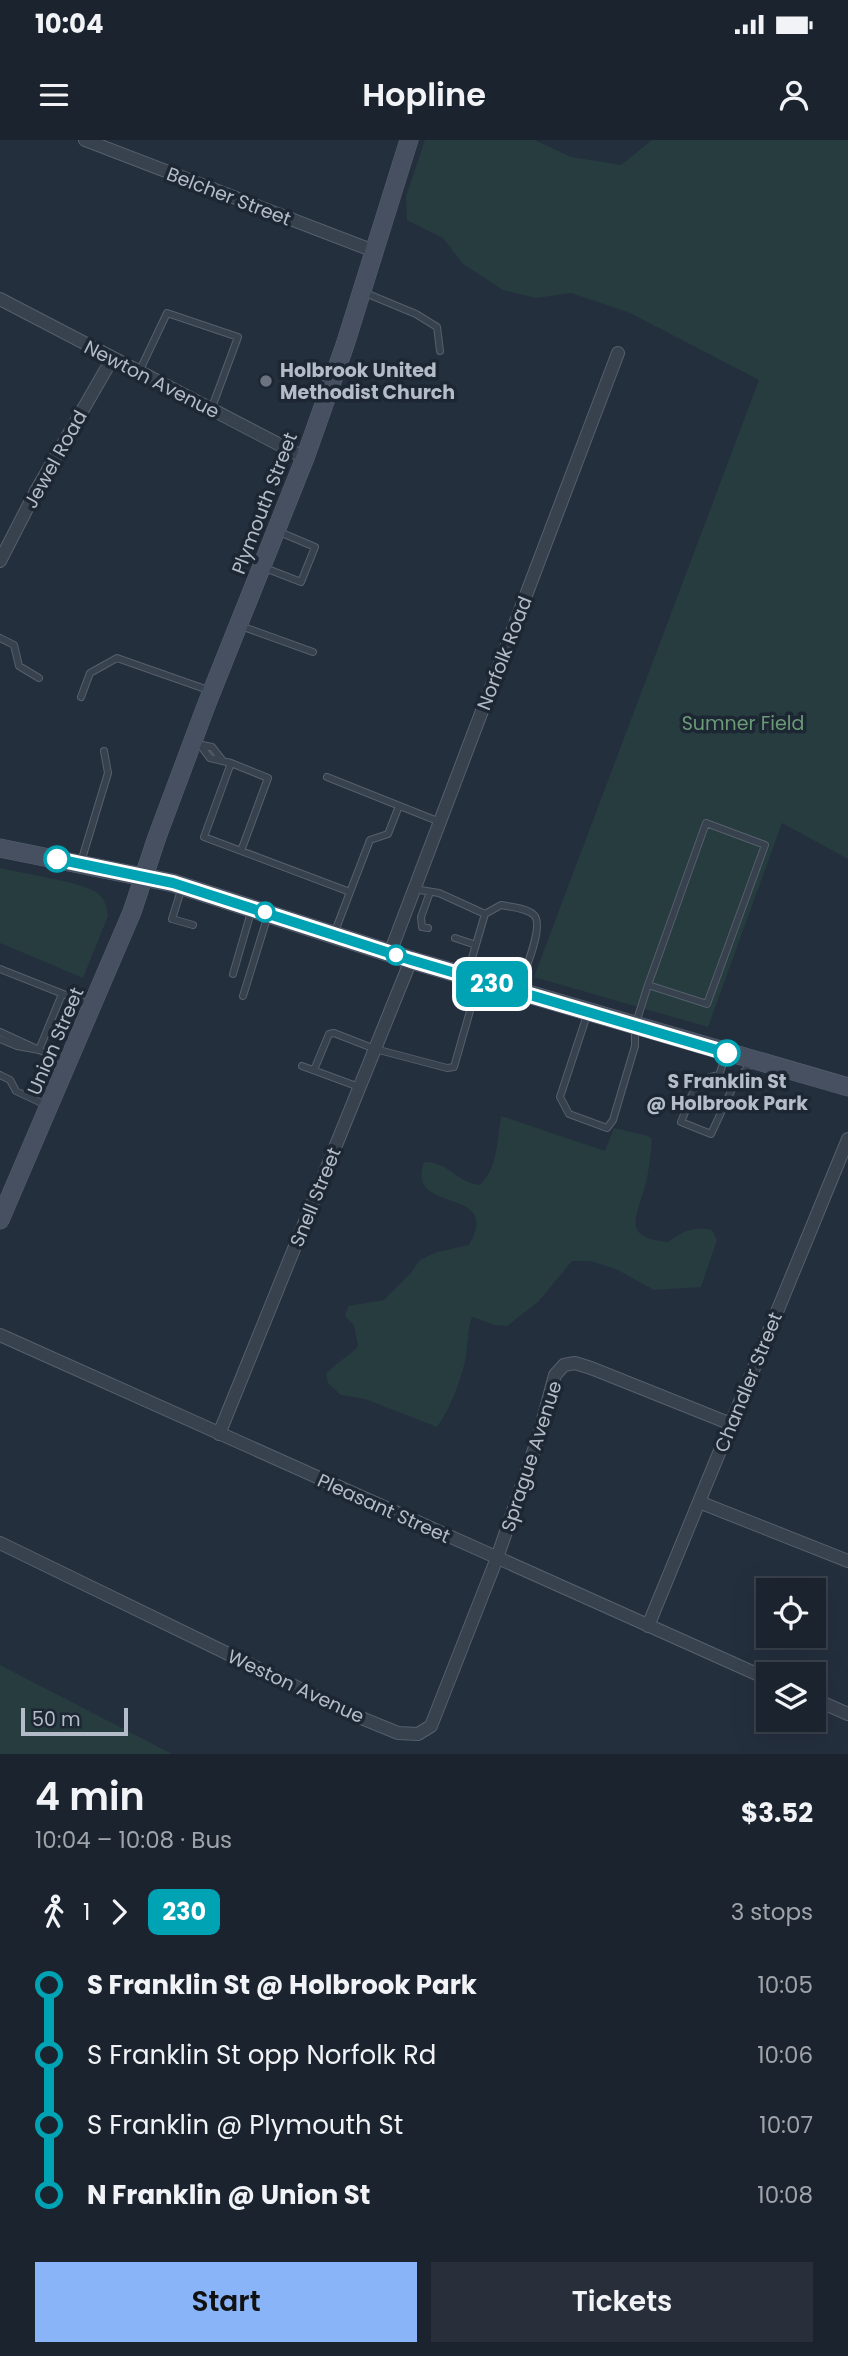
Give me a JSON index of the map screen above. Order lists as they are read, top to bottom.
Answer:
{
  "streets": {
    "main road": ["Plymouth Street", "Union Street"],
    "street": [
      "Belcher Street",
      "Newton Avenue",
      "Jewel Road",
      "Norfolk Road",
      "Snell Street",
      "Chandler Street",
      "Sprague Avenue",
      "Pleasant Street",
      "Weston Avenue"
    ]
  },
  "crossings": [
    ["Belcher Street", "Plymouth Street"],
    ["Newton Avenue", "Jewel Road"],
    ["Newton Avenue", "Plymouth Street"],
    ["Plymouth Street", "Union Street"],
    ["Snell Street", "Pleasant Street"],
    ["Chandler Street", "Sprague Avenue"],
    ["Chandler Street", "Pleasant Street"],
    ["Sprague Avenue", "Pleasant Street"],
    ["Sprague Avenue", "Weston Avenue"],
    ["Pleasant Street", "Weston Avenue"]
  ],
  "parks": ["Sumner Field"],
  "places": ["Holbrook United Methodist Church", "S Franklin St @ Holbrook Park"],
  "lines": ["bus line 230"],
  "scale_bar": "50 m",
  "page": {
    "status": "10:04",
    "header": "Hopline",
    "on_map": "230",
    "scale": "50 m",
    "heading": ["4 min", "10:04 – 10:08 · Bus", "$3.52"],
    "legs": ["1", "230", "3 stops"],
    "list": [
      {
        "name": "S Franklin St @ Holbrook Park",
        "value": "10:05"
      },
      {
        "name": "S Franklin St opp Norfolk Rd",
        "value": "10:06"
      },
      {
        "name": "S Franklin @ Plymouth St",
        "value": "10:07"
      },
      {
        "name": "N Franklin @ Union St",
        "value": "10:08"
      }
    ],
    "buttons": ["Start", "Tickets"]
  }
}
